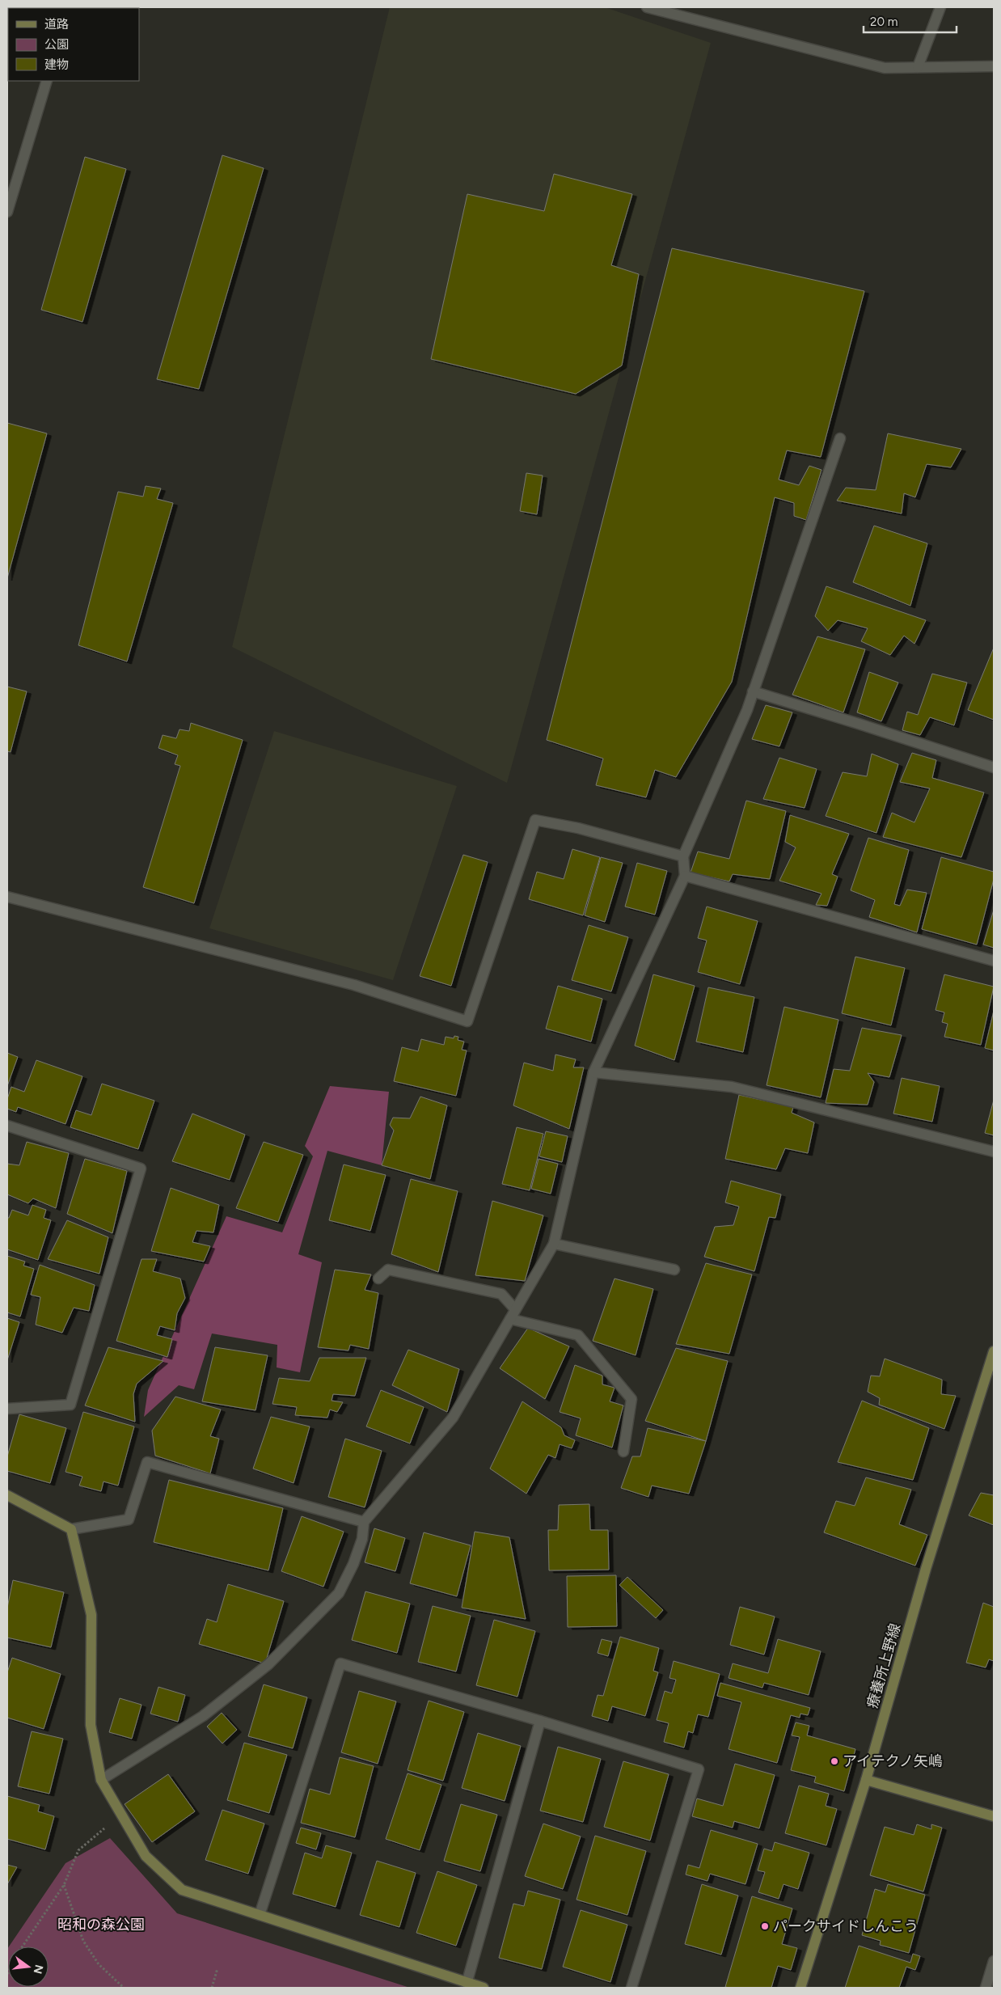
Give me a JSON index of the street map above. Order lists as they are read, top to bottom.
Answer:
{
  "streets": {
    "street": ["療養所上野線"]
  },
  "parks": ["昭和の森公園"],
  "places": ["アイテクノ矢嶋", "パークサイドしんこう"],
  "legend": ["道路", "公園", "建物"],
  "scale_bar": "20 m",
  "north": "right"
}
